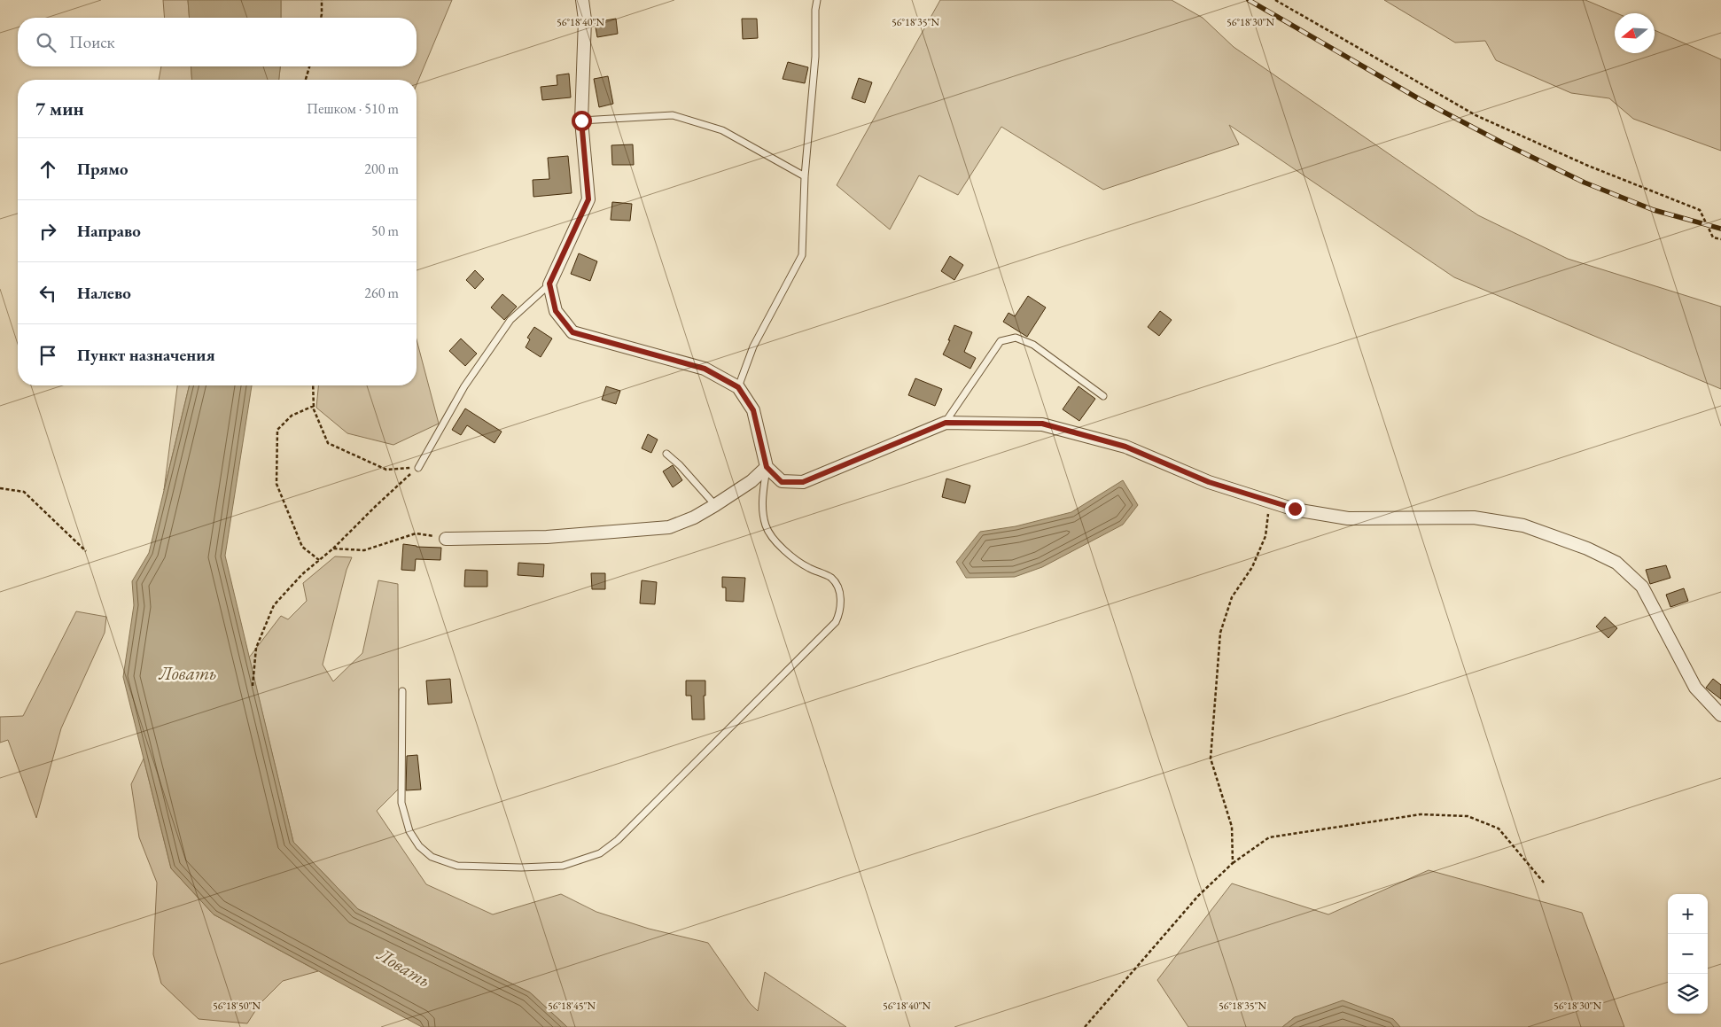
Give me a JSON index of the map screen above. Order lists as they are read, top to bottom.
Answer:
{
  "water": ["Ловать"],
  "north": "left",
  "page": {
    "search": "Поиск",
    "heading": ["7 мин", "Пешком · 510 m"],
    "list": [
      ["Прямо", "200 m"],
      ["Направо", "50 m"],
      ["Налево", "260 m"],
      "Пункт назначения"
    ],
    "map_buttons": ["+", "−"]
  },
  "coordinates": [
    "56°18'40\"N",
    "56°18'35\"N",
    "56°18'30\"N",
    "56°18'50\"N",
    "56°18'45\"N"
  ]
}
